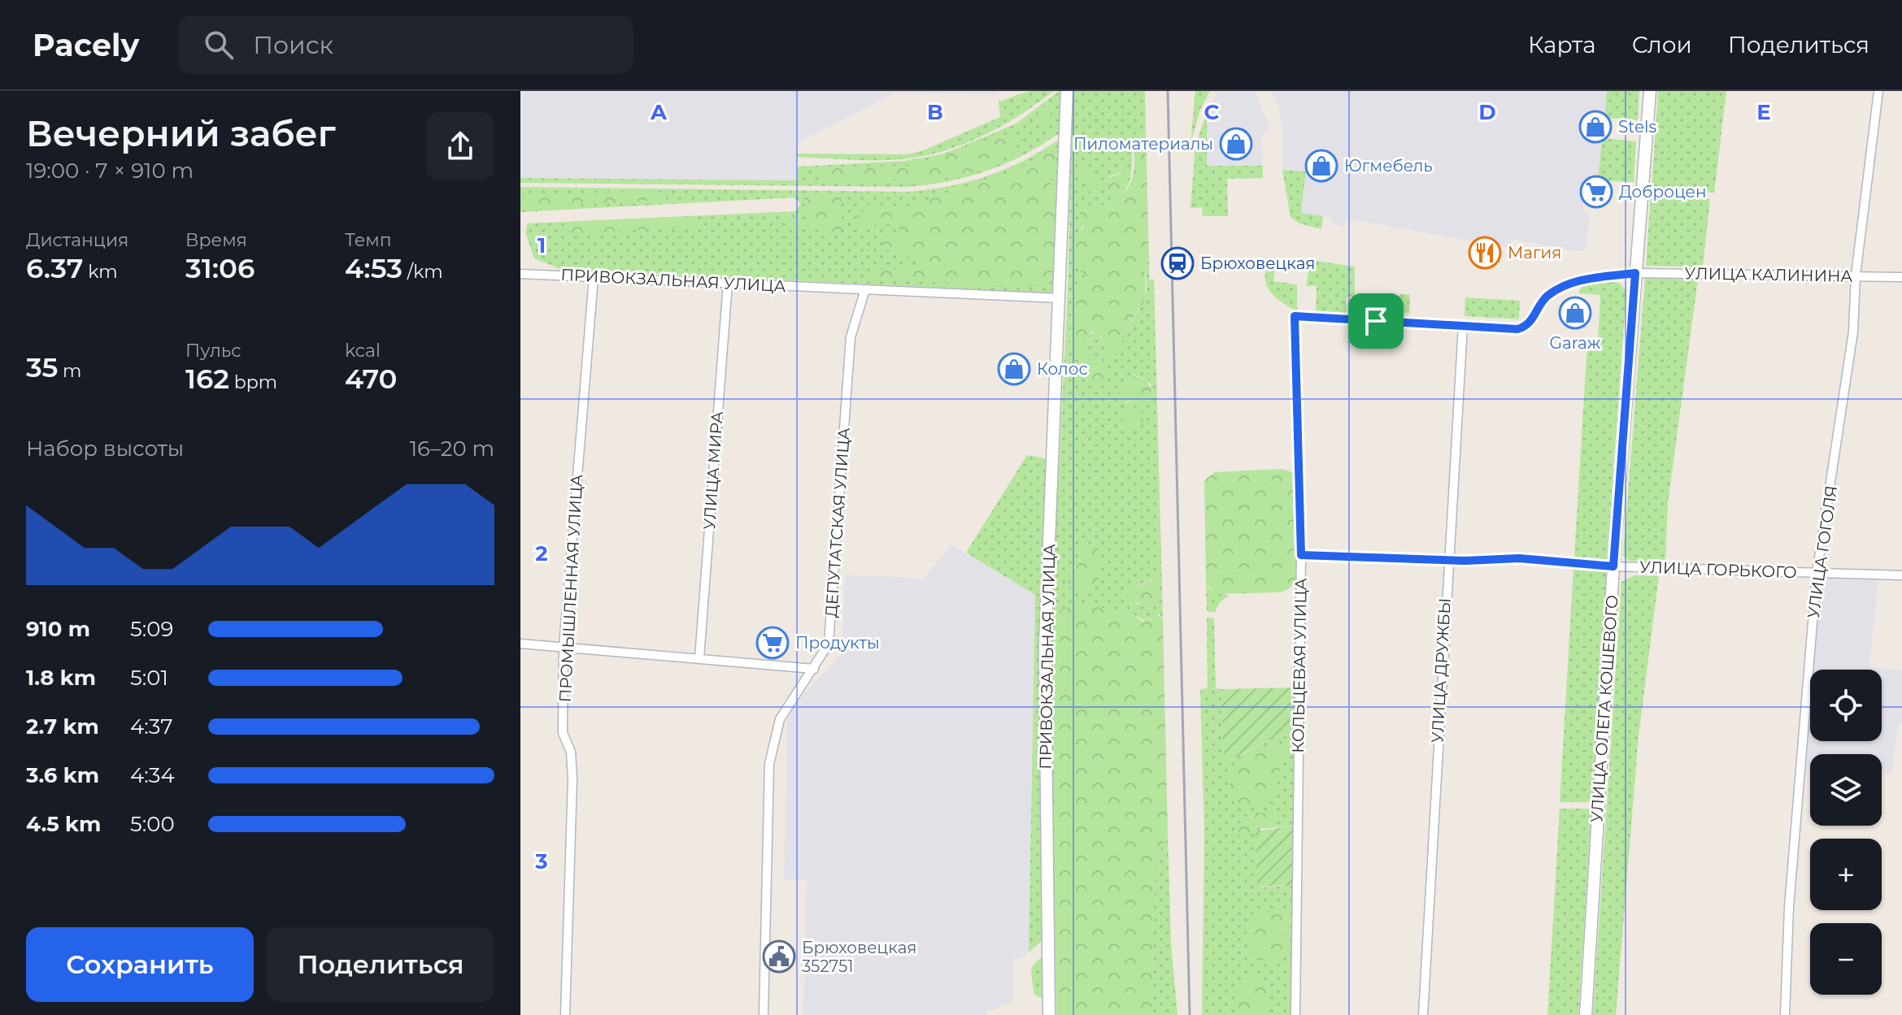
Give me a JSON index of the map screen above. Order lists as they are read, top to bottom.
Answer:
{
  "streets": {
    "street": [
      "УЛИЦА КАЛИНИНА",
      "ПРИВОКЗАЛЬНАЯ УЛИЦА",
      "УЛИЦА МИРА",
      "ДЕПУТАТСКАЯ УЛИЦА",
      "УЛИЦА ГОГОЛЯ",
      "УЛИЦА ГОРЬКОГО",
      "ПРОМЫШЛЕННАЯ УЛИЦА",
      "КОЛЬЦЕВАЯ УЛИЦА",
      "УЛИЦА ДРУЖБЫ",
      "УЛИЦА ОЛЕГА КОШЕВОГО"
    ]
  },
  "crossings": [
    ["УЛИЦА КАЛИНИНА", "УЛИЦА ГОГОЛЯ"],
    ["УЛИЦА КАЛИНИНА", "КОЛЬЦЕВАЯ УЛИЦА"],
    ["УЛИЦА КАЛИНИНА", "УЛИЦА ДРУЖБЫ"],
    ["УЛИЦА КАЛИНИНА", "УЛИЦА ОЛЕГА КОШЕВОГО"],
    ["ПРИВОКЗАЛЬНАЯ УЛИЦА", "УЛИЦА МИРА"],
    ["ПРИВОКЗАЛЬНАЯ УЛИЦА", "ДЕПУТАТСКАЯ УЛИЦА"],
    ["ПРИВОКЗАЛЬНАЯ УЛИЦА", "ПРОМЫШЛЕННАЯ УЛИЦА"],
    ["УЛИЦА ГОГОЛЯ", "УЛИЦА ГОРЬКОГО"],
    ["УЛИЦА ГОРЬКОГО", "КОЛЬЦЕВАЯ УЛИЦА"],
    ["УЛИЦА ГОРЬКОГО", "УЛИЦА ДРУЖБЫ"],
    ["УЛИЦА ГОРЬКОГО", "УЛИЦА ОЛЕГА КОШЕВОГО"],
    ["КОЛЬЦЕВАЯ УЛИЦА", "УЛИЦА ДРУЖБЫ"]
  ],
  "places": {
    "shop": [
      "Stels",
      "Пиломатериалы",
      "Югмебель",
      "Garaж",
      "Колос"
    ],
    "supermarket": ["Доброцен", "Продукты"],
    "restaurant": ["Магия"],
    "station": ["Брюховецкая"],
    "public building": ["Брюховецкая 352751"]
  },
  "page": {
    "header": "Pacely",
    "search": "Поиск",
    "nav": ["Карта", "Слои", "Поделиться"],
    "heading": ["Вечерний забег", "19:00 · 7 × 910 m"],
    "stats": [
      ["Дистанция", "6.37 km"],
      ["Время", "31:06"],
      ["Темп", "4:53 /km"],
      ["35 m"],
      ["Пульс", "162 bpm"],
      ["kcal", "470"]
    ],
    "chart": ["Набор высоты", "16–20 m"],
    "list": [
      {
        "name": "910 m",
        "note": "5:09"
      },
      {
        "name": "1.8 km",
        "note": "5:01"
      },
      {
        "name": "2.7 km",
        "note": "4:37"
      },
      {
        "name": "3.6 km",
        "note": "4:34"
      },
      {
        "name": "4.5 km",
        "note": "5:00"
      }
    ],
    "map_buttons": ["+", "−"],
    "buttons": ["Сохранить", "Поделиться"]
  },
  "grid": {
    "columns": [
      "A",
      "B",
      "C",
      "D",
      "E"
    ],
    "rows": ["1", "2", "3"]
  }
}
